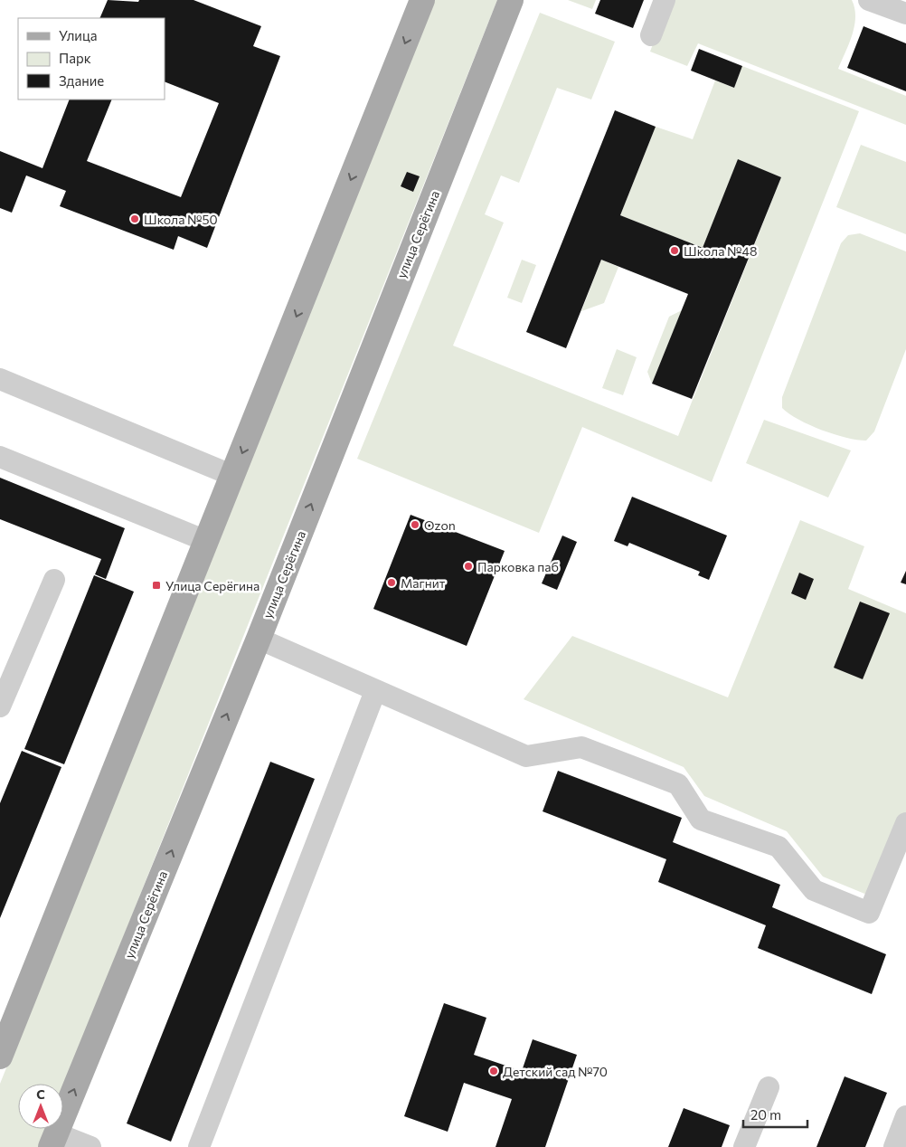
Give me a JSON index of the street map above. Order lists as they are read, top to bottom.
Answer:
{
  "streets": {
    "main road": ["улица Серёгина"]
  },
  "places": {
    "other": [
      "Школа №50",
      "Школа №48",
      "Ozon",
      "Парковка паб",
      "Магнит",
      "Детский сад №70"
    ],
    "transit": ["Улица Серёгина"]
  },
  "legend": ["Улица", "Парк", "Здание"],
  "scale_bar": "20 m",
  "north": "top"
}
